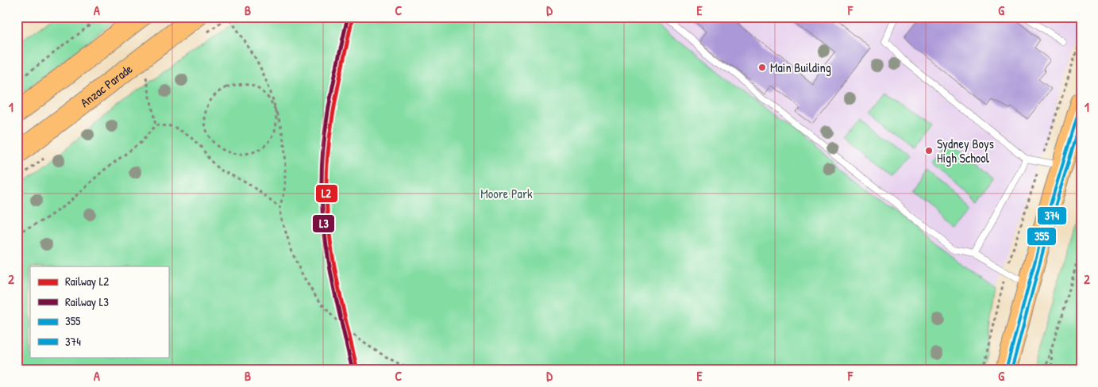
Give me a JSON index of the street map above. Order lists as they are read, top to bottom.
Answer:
{
  "streets": {
    "main road": ["Anzac Parade"]
  },
  "parks": ["Moore Park"],
  "places": ["Main Building", "Sydney Boys High School"],
  "lines": [
    "rail line L2",
    "rail line L3",
    "transit line 355",
    "transit line 374"
  ],
  "legend": [
    "Railway L2",
    "Railway L3",
    "355",
    "374"
  ],
  "grid": {
    "columns": [
      "A",
      "B",
      "C",
      "D",
      "E",
      "F",
      "G"
    ],
    "rows": ["1", "2"]
  }
}
